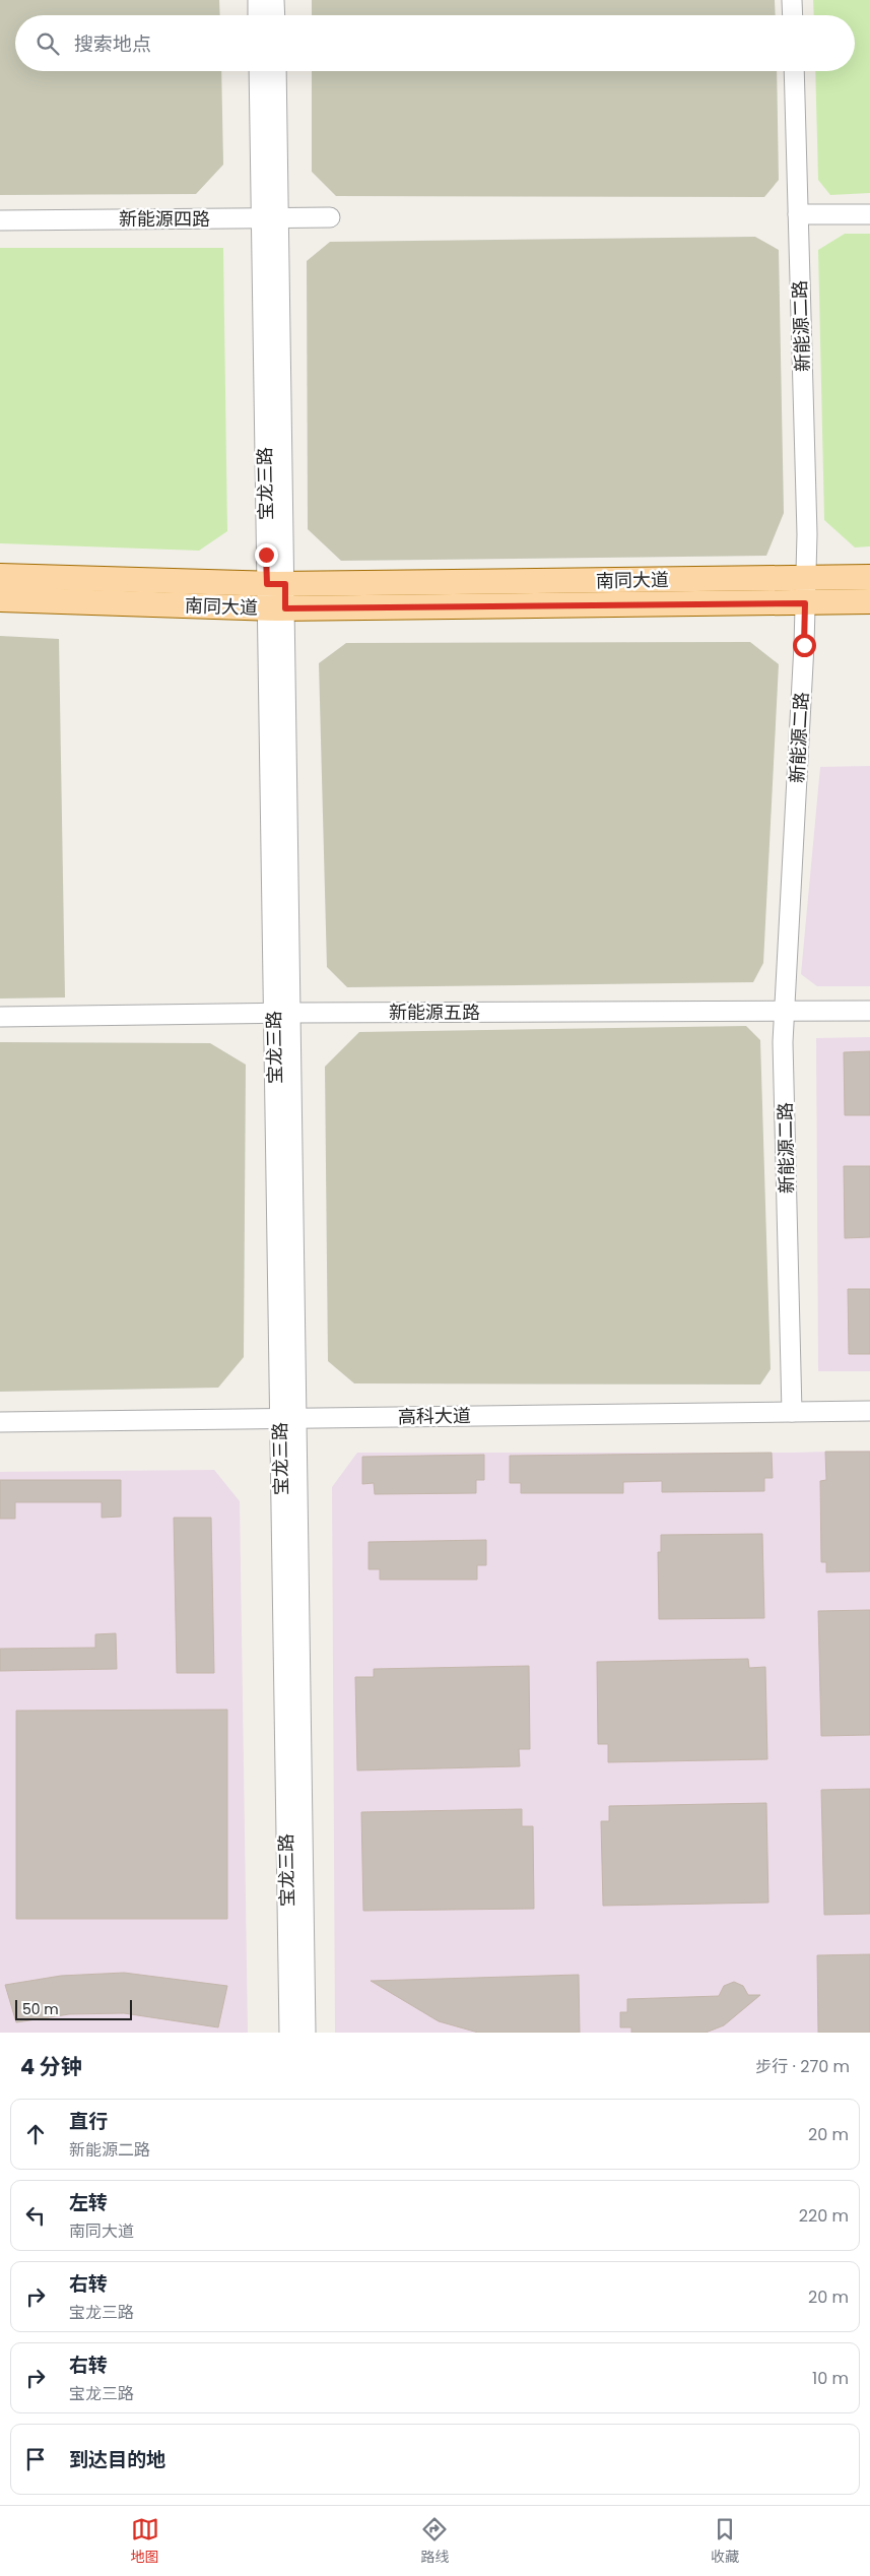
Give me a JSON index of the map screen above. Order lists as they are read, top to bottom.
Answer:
{
  "streets": {
    "main road": ["南同大道"],
    "street": [
      "新能源四路",
      "新能源二路",
      "宝龙三路",
      "新能源五路",
      "高科大道"
    ]
  },
  "crossings": [
    ["新能源四路", "宝龙三路"],
    ["新能源二路", "南同大道"],
    ["新能源二路", "新能源五路"],
    ["新能源二路", "高科大道"],
    ["宝龙三路", "南同大道"],
    ["宝龙三路", "新能源五路"],
    ["宝龙三路", "高科大道"]
  ],
  "scale_bar": "50 m",
  "page": {
    "search": "搜索地点",
    "scale": "50 m",
    "heading": ["4 分钟", "步行 · 270 m"],
    "list": [
      ["直行", "新能源二路", "20 m"],
      ["左转", "南同大道", "220 m"],
      ["右转", "宝龙三路", "20 m"],
      ["右转", "宝龙三路", "10 m"],
      "到达目的地"
    ],
    "nav": ["地图", "路线", "收藏"]
  }
}
